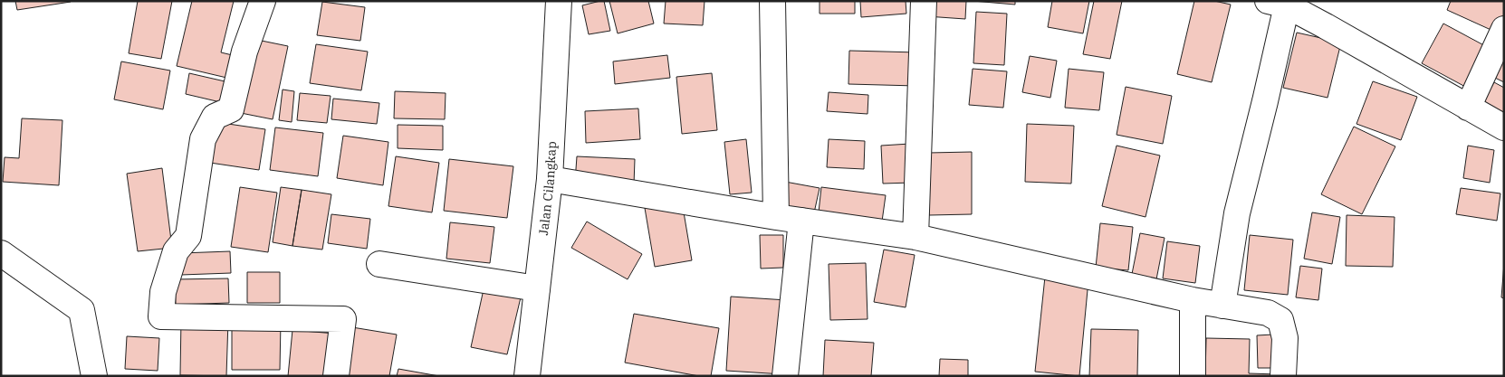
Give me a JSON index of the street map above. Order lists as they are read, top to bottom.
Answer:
{
  "streets": {
    "street": ["Jalan Cilangkap"]
  }
}
